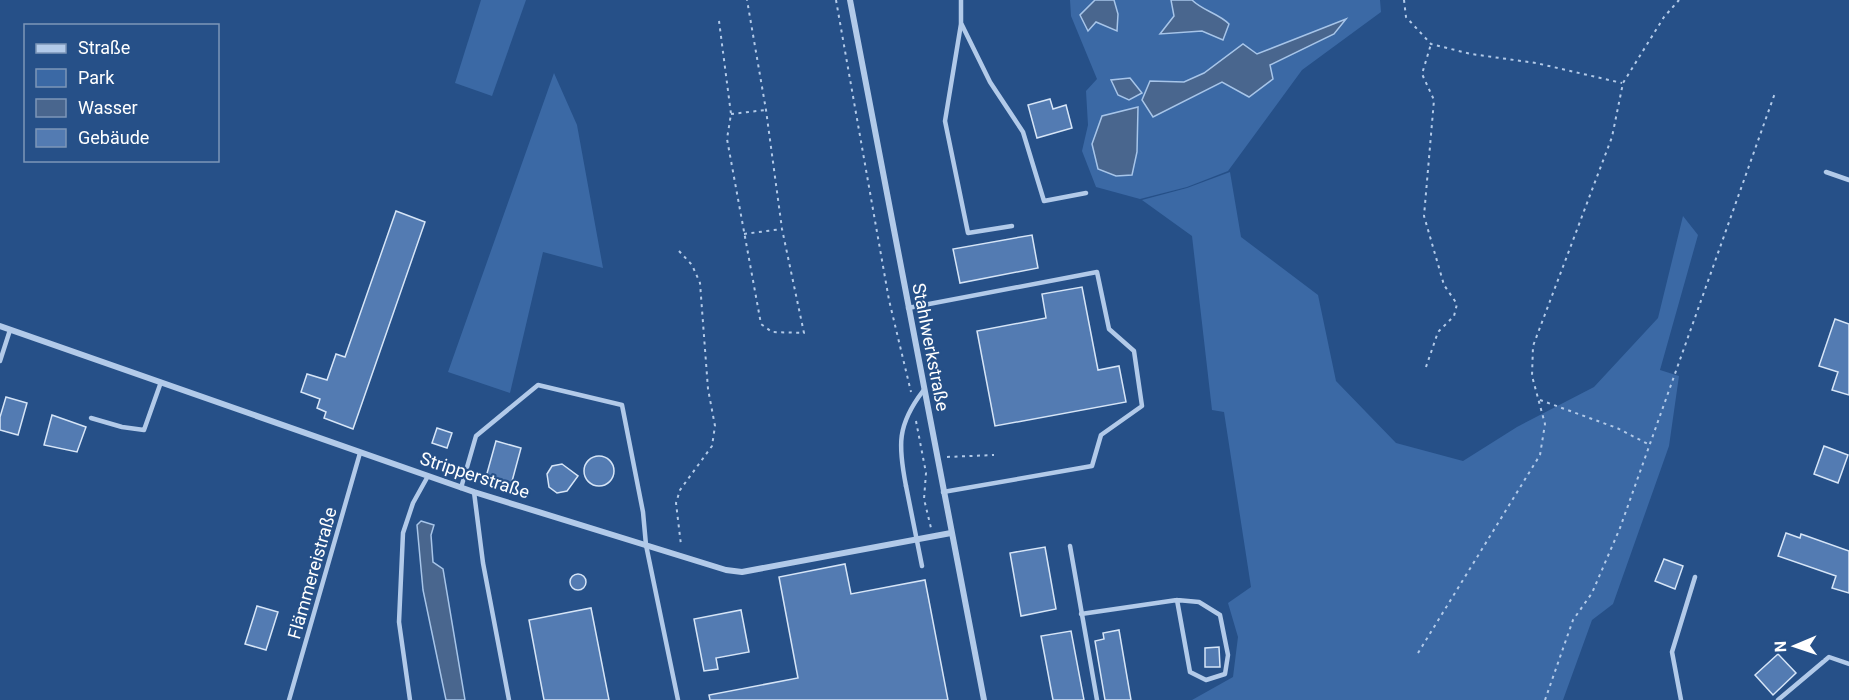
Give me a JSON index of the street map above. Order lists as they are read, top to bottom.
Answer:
{
  "streets": {
    "street": ["Stahlwerkstraße", "Stripperstraße"],
    "lane": ["Flämmereistraße"]
  },
  "crossings": [
    ["Stahlwerkstraße", "Stripperstraße"],
    ["Stripperstraße", "Flämmereistraße"]
  ],
  "legend": [
    "Straße",
    "Park",
    "Wasser",
    "Gebäude"
  ],
  "north": "left"
}
